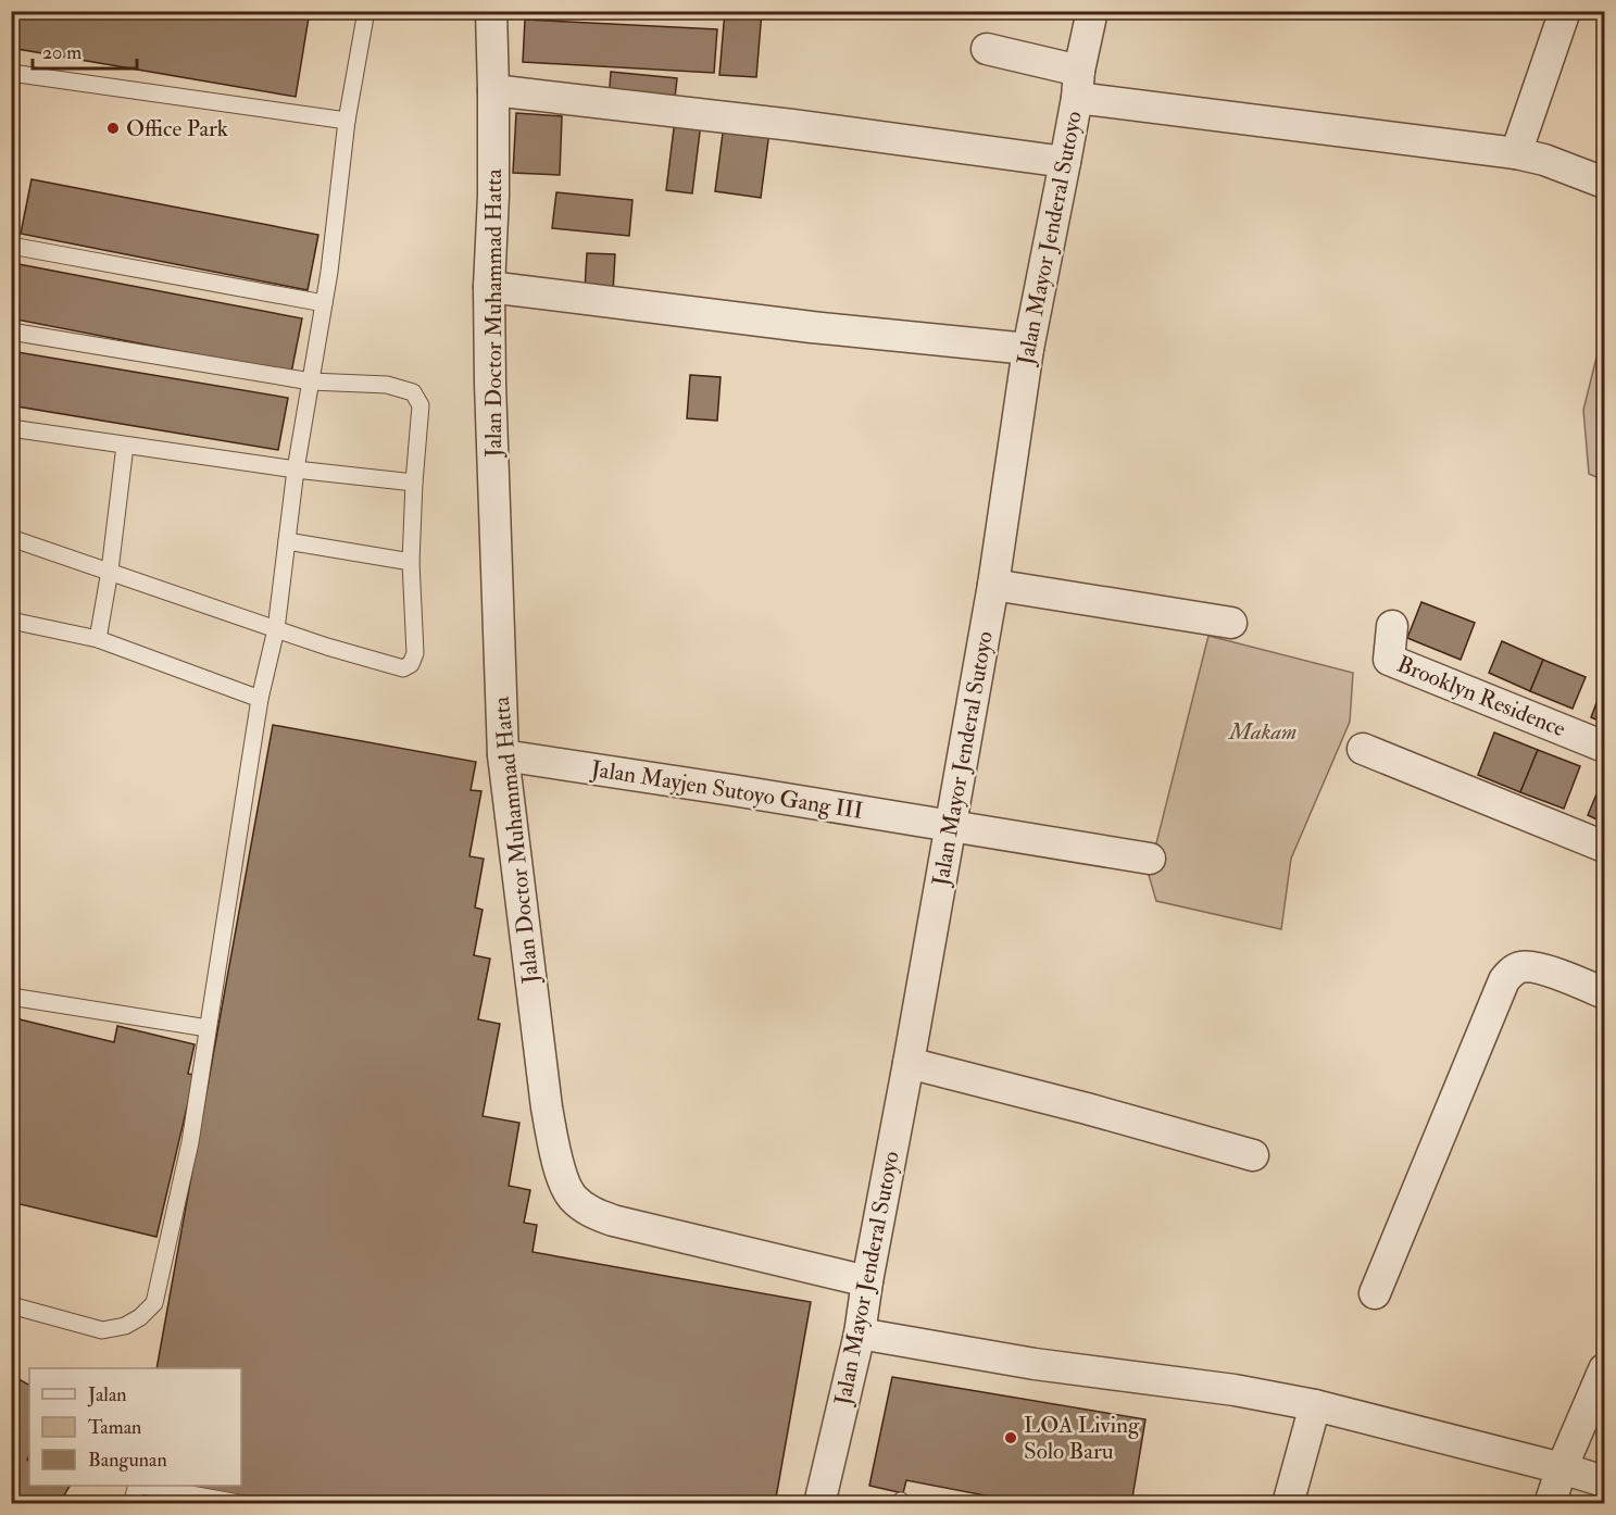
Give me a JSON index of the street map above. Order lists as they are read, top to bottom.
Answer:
{
  "streets": {
    "street": [
      "Jalan Mayor Jenderal Sutoyo",
      "Jalan Doctor Muhammad Hatta",
      "Brooklyn Residence",
      "Jalan Mayjen Sutoyo Gang III"
    ]
  },
  "crossings": [
    ["Jalan Mayor Jenderal Sutoyo", "Jalan Doctor Muhammad Hatta"],
    ["Jalan Mayor Jenderal Sutoyo", "Jalan Mayjen Sutoyo Gang III"],
    ["Jalan Doctor Muhammad Hatta", "Jalan Mayjen Sutoyo Gang III"]
  ],
  "parks": ["Makam"],
  "places": ["Office Park", "LOA Living Solo Baru"],
  "legend": ["Jalan", "Taman", "Bangunan"],
  "scale_bar": "20 m"
}
